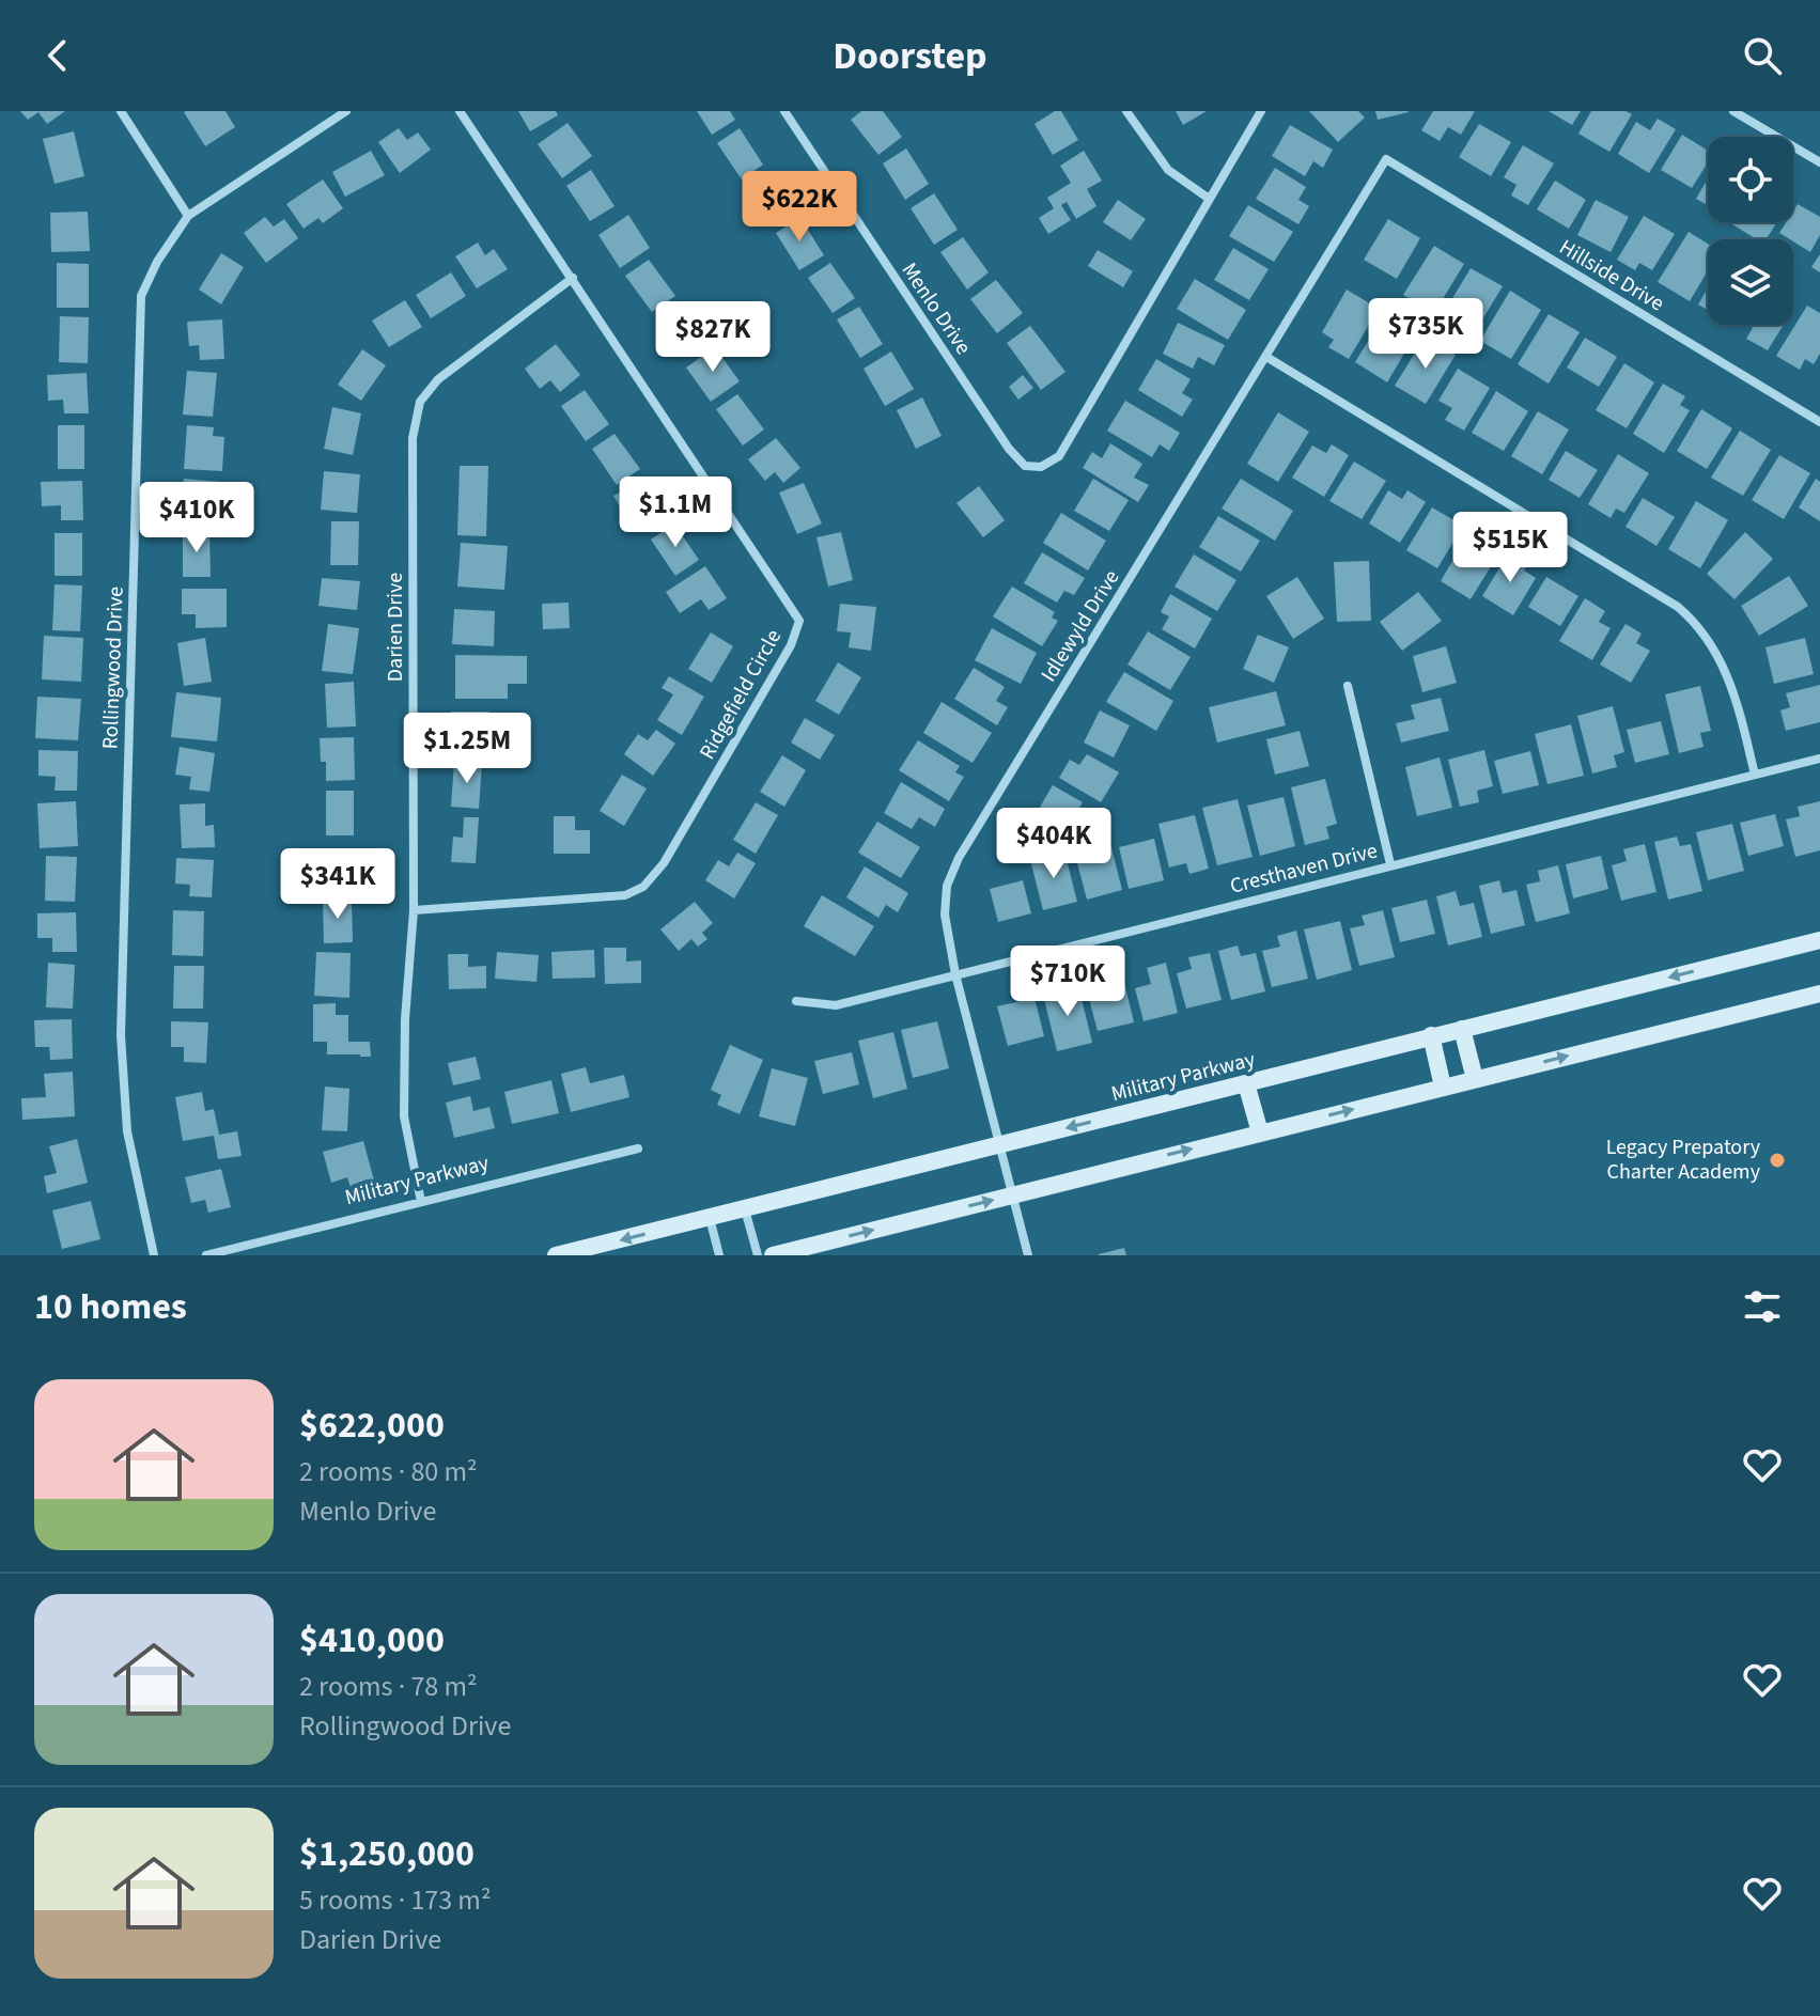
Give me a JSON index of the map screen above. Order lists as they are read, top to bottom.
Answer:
{
  "streets": {
    "main road": ["Military Parkway"],
    "street": [
      "Hillside Drive",
      "Menlo Drive",
      "Idlewyld Drive",
      "Darien Drive",
      "Rollingwood Drive",
      "Ridgefield Circle",
      "Cresthaven Drive"
    ]
  },
  "crossings": [
    ["Hillside Drive", "Idlewyld Drive"],
    ["Idlewyld Drive", "Cresthaven Drive"],
    ["Idlewyld Drive", "Military Parkway"],
    ["Darien Drive", "Ridgefield Circle"],
    ["Darien Drive", "Military Parkway"]
  ],
  "one_way": ["Military Parkway"],
  "places": ["Legacy Prepatory Charter Academy"],
  "page": {
    "header": "Doorstep",
    "price": [
      "$622K",
      "$735K",
      "$827K",
      "$1.1M",
      "$410K",
      "$515K",
      "$1.25M",
      "$404K",
      "$341K",
      "$710K"
    ],
    "heading": "10 homes",
    "list": [
      {
        "name": "$622,000",
        "note": "2 rooms · 80 m² · Menlo Drive"
      },
      {
        "name": "$410,000",
        "note": "2 rooms · 78 m² · Rollingwood Drive"
      },
      {
        "name": "$1,250,000",
        "note": "5 rooms · 173 m² · Darien Drive"
      }
    ]
  }
}
